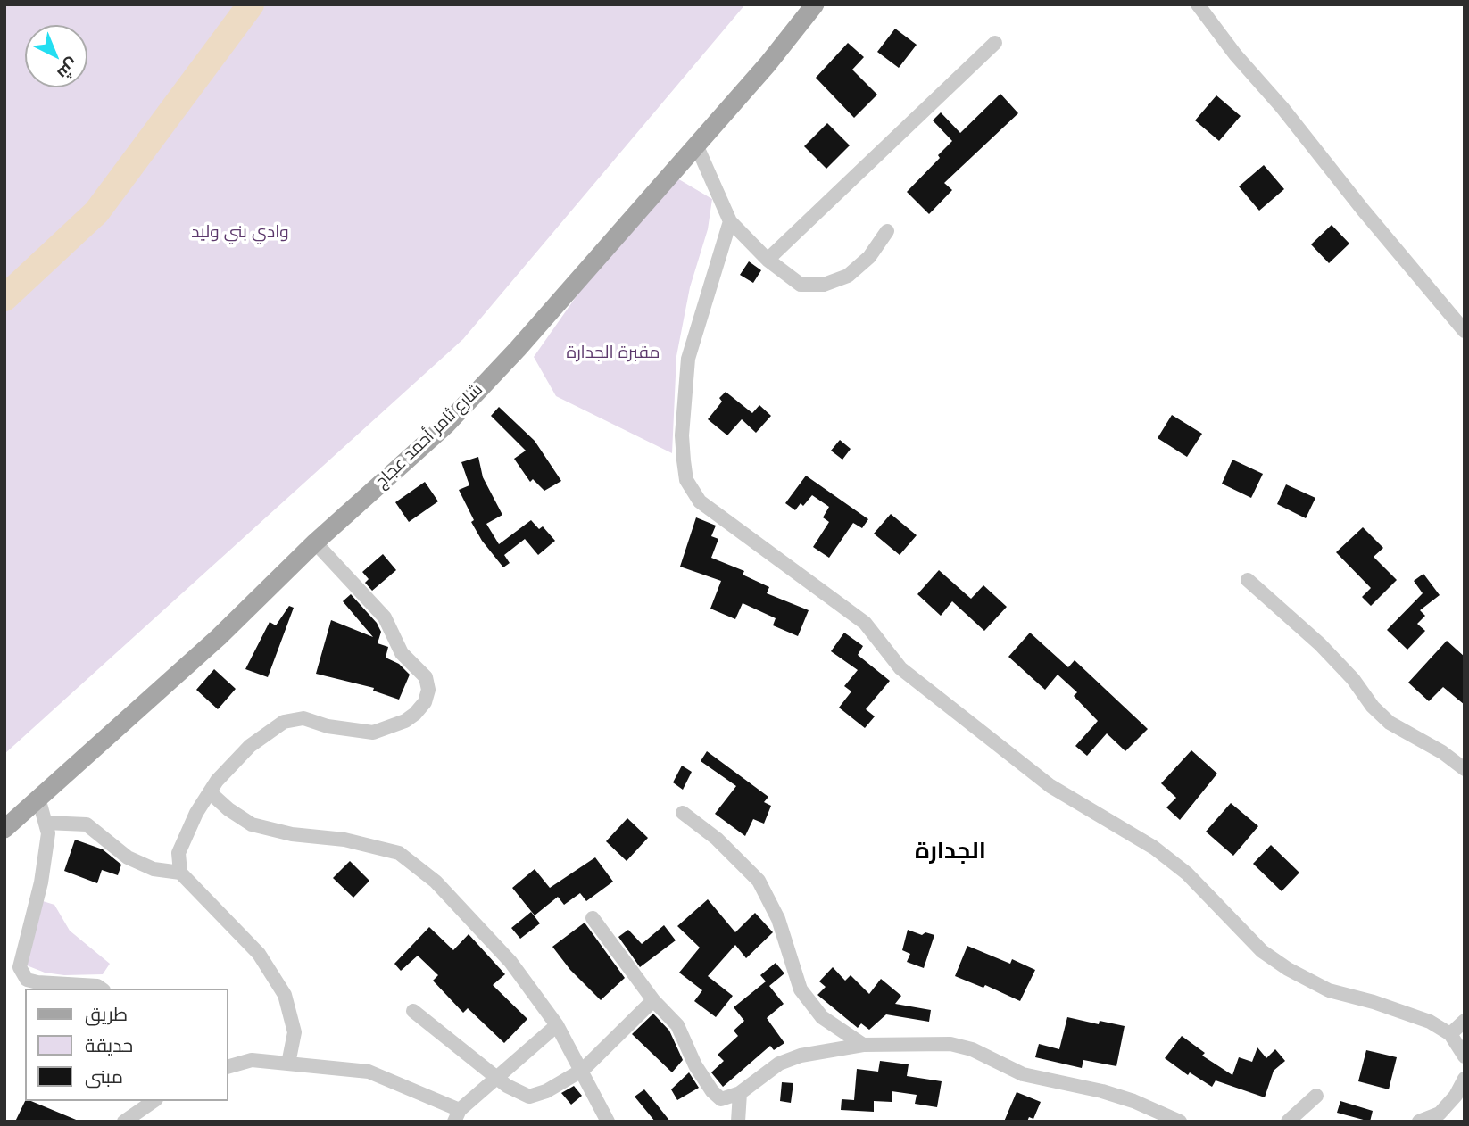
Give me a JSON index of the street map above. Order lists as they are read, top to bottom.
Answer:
{
  "streets": {
    "main road": ["شارع ثامر أحمد عجاج"]
  },
  "districts": ["الجدارة"],
  "parks": ["وادي بني وليد", "مقبرة الجدارة"],
  "legend": ["طريق", "حديقة", "مبنى"],
  "north": "bottom right"
}
